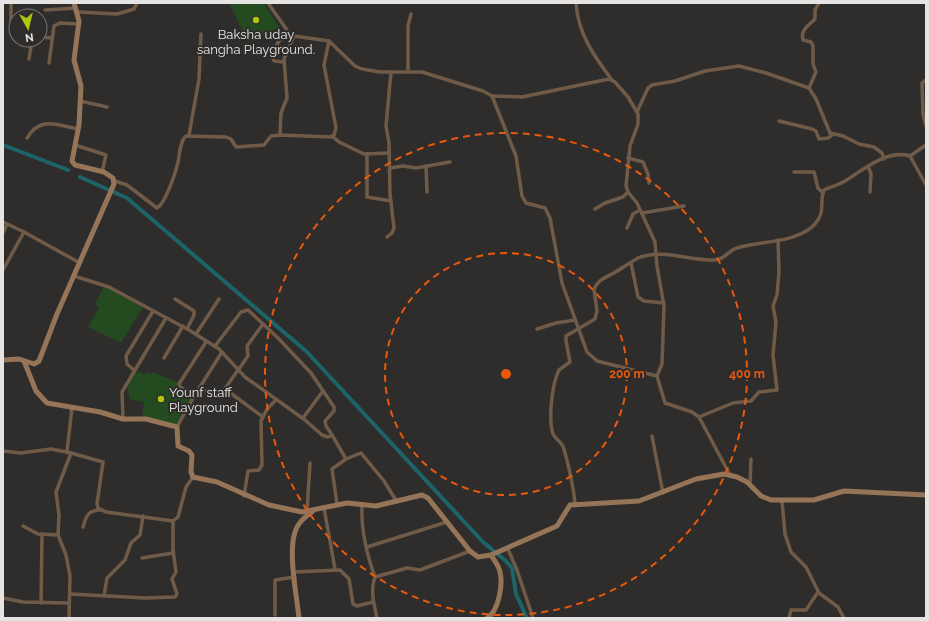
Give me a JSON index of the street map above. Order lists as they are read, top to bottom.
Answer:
{
  "places": ["Baksha uday sangha Playground.", "Younf staff Playground"],
  "north": "bottom",
  "rings": ["200 m", "400 m"]
}
